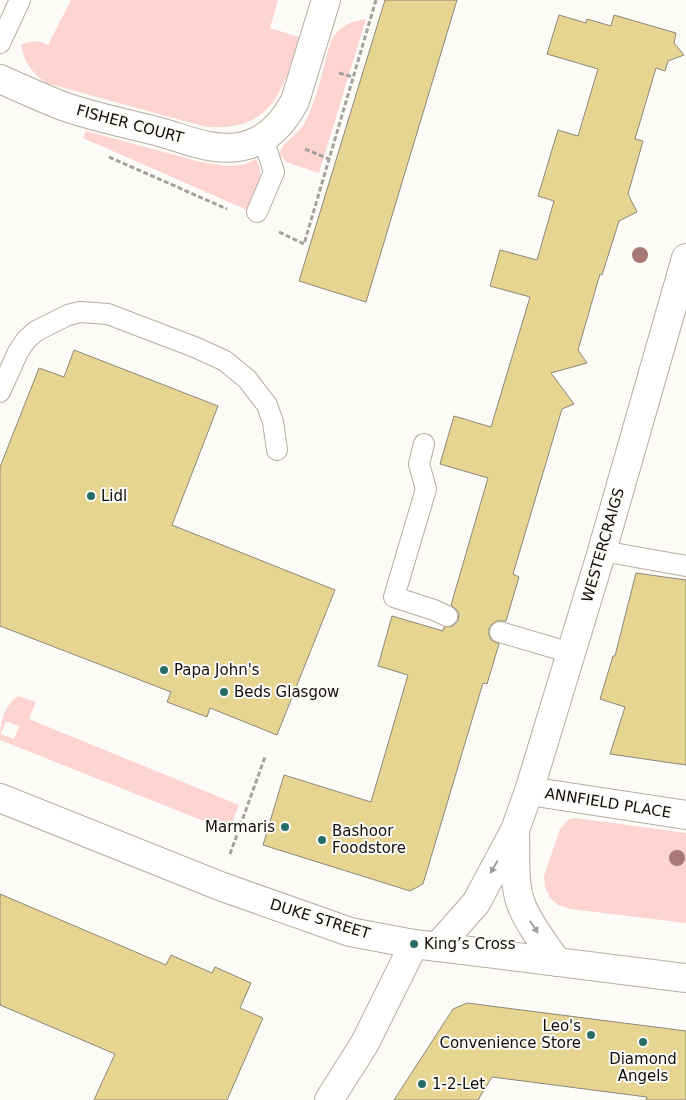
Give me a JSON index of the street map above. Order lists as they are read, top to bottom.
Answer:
{
  "streets": {
    "street": [
      "FISHER COURT",
      "WESTERCRAIGS",
      "ANNFIELD PLACE",
      "DUKE STREET"
    ]
  },
  "crossings": [
    ["WESTERCRAIGS", "ANNFIELD PLACE"],
    ["WESTERCRAIGS", "DUKE STREET"]
  ],
  "places": [
    "Lidl",
    "Papa John's",
    "Beds Glasgow",
    "Marmaris",
    "Bashoor Foodstore",
    "King’s Cross",
    "Leo's Convenience Store",
    "Diamond Angels",
    "1-2-Let"
  ]
}
